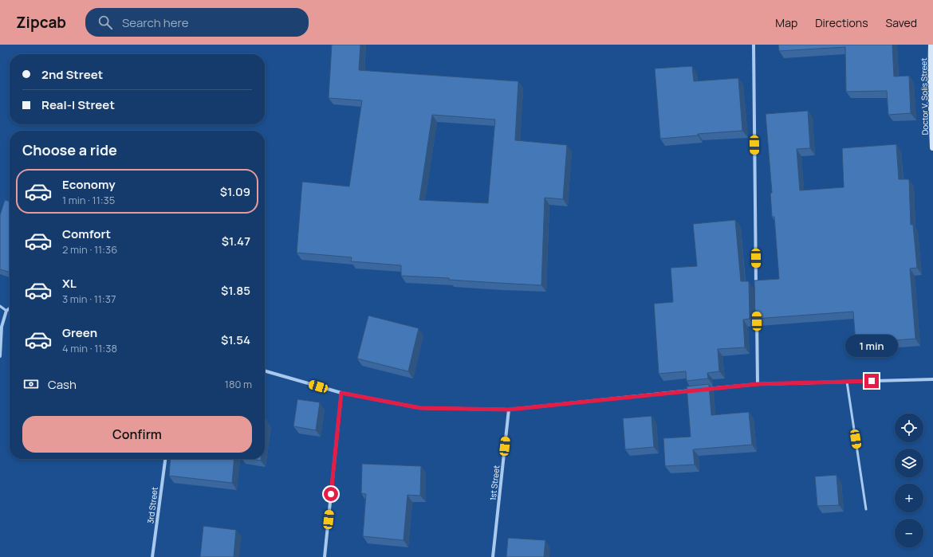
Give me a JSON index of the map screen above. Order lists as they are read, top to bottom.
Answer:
{
  "streets": {
    "street": ["Doctor V. Solis Street", "1st Street", "3rd Street"]
  },
  "page": {
    "header": "Zipcab",
    "search": "Search here",
    "nav": ["Map", "Directions", "Saved"],
    "banner": ["2nd Street", "Real-I Street"],
    "heading": "Choose a ride",
    "list": [
      {
        "name": "Economy",
        "note": "1 min · 11:35",
        "value": "$1.09"
      },
      {
        "name": "Comfort",
        "note": "2 min · 11:36",
        "value": "$1.47"
      },
      {
        "name": "XL",
        "note": "3 min · 11:37",
        "value": "$1.85"
      },
      {
        "name": "Green",
        "note": "4 min · 11:38",
        "value": "$1.54"
      }
    ],
    "bubble": "1 min",
    "pay": ["Cash", "180 m"],
    "buttons": "Confirm",
    "map_buttons": ["+", "−"]
  }
}
